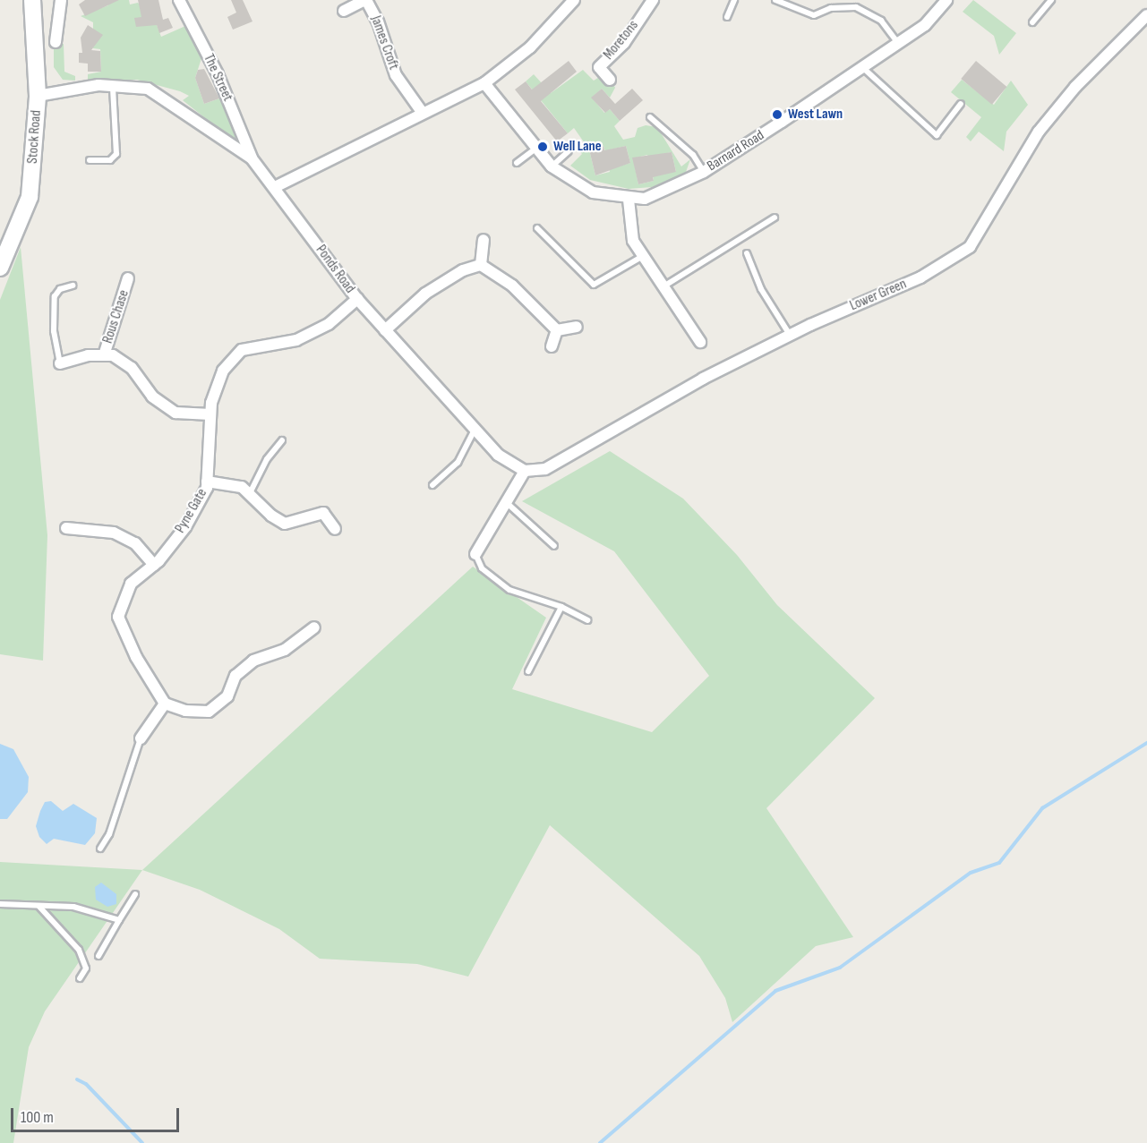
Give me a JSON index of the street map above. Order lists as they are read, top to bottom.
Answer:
{
  "streets": {
    "main road": ["Stock Road"],
    "street": [
      "Moretons",
      "James Croft",
      "The Street",
      "Barnard Road",
      "Ponds Road",
      "Lower Green",
      "Rous Chase",
      "Pyne Gate"
    ]
  },
  "crossings": [
    ["The Street", "Ponds Road"],
    ["Stock Road", "Ponds Road"],
    ["Ponds Road", "Lower Green"],
    ["Ponds Road", "Pyne Gate"],
    ["Rous Chase", "Pyne Gate"]
  ],
  "places": ["West Lawn", "Well Lane"],
  "scale_bar": "100 m"
}
